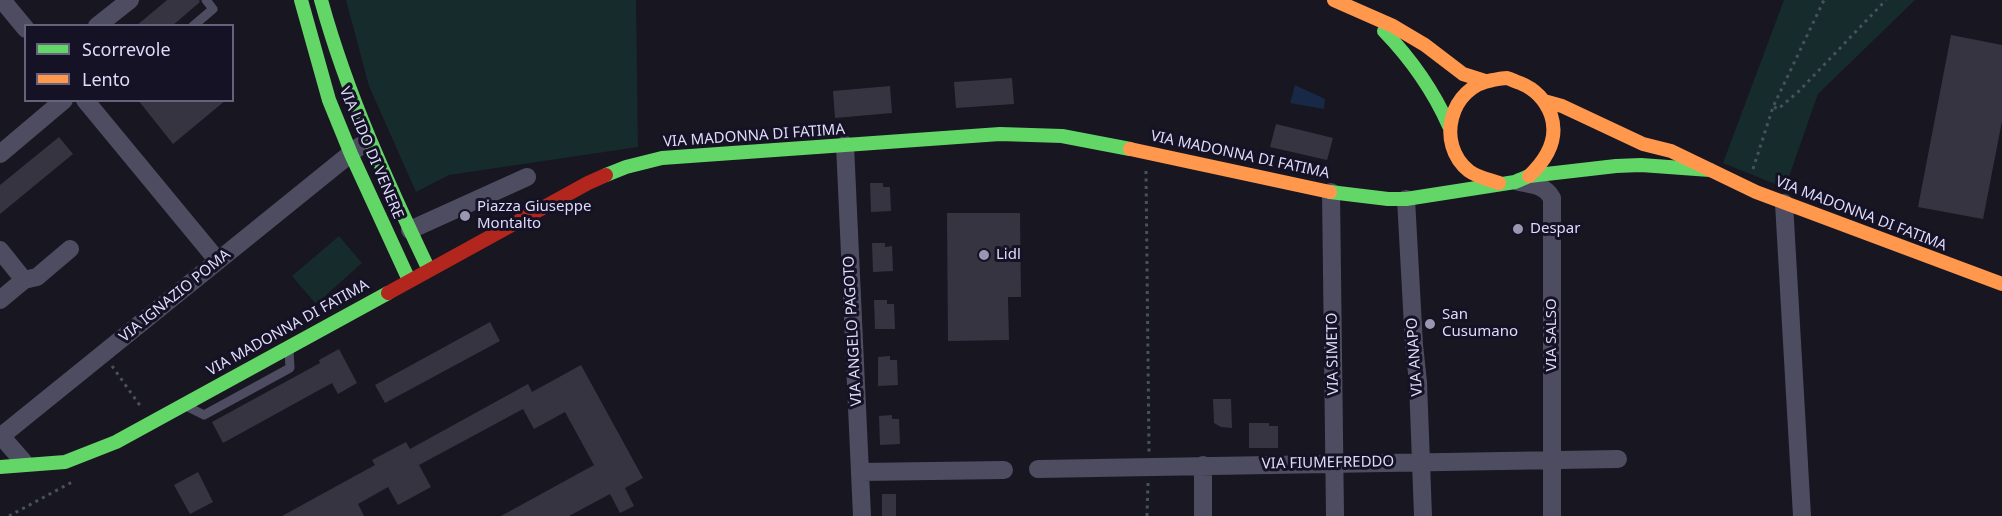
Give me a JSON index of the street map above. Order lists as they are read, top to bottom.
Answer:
{
  "streets": {
    "street": [
      "VIA MADONNA DI FATIMA",
      "VIA LIDO DI VENERE",
      "VIA IGNAZIO POMA",
      "VIA ANGELO PAGOTO",
      "VIA SALSO",
      "VIA SIMETO",
      "VIA ANAPO",
      "VIA FIUMEFREDDO"
    ]
  },
  "crossings": [
    ["VIA MADONNA DI FATIMA", "VIA LIDO DI VENERE"],
    ["VIA MADONNA DI FATIMA", "VIA ANGELO PAGOTO"],
    ["VIA MADONNA DI FATIMA", "VIA SALSO"],
    ["VIA MADONNA DI FATIMA", "VIA SIMETO"],
    ["VIA MADONNA DI FATIMA", "VIA ANAPO"],
    ["VIA LIDO DI VENERE", "VIA IGNAZIO POMA"],
    ["VIA SALSO", "VIA FIUMEFREDDO"],
    ["VIA SIMETO", "VIA FIUMEFREDDO"],
    ["VIA ANAPO", "VIA FIUMEFREDDO"]
  ],
  "places": [
    "Piazza Giuseppe Montalto",
    "Despar",
    "Lidl",
    "San Cusumano"
  ],
  "legend": ["Scorrevole", "Lento"]
}
